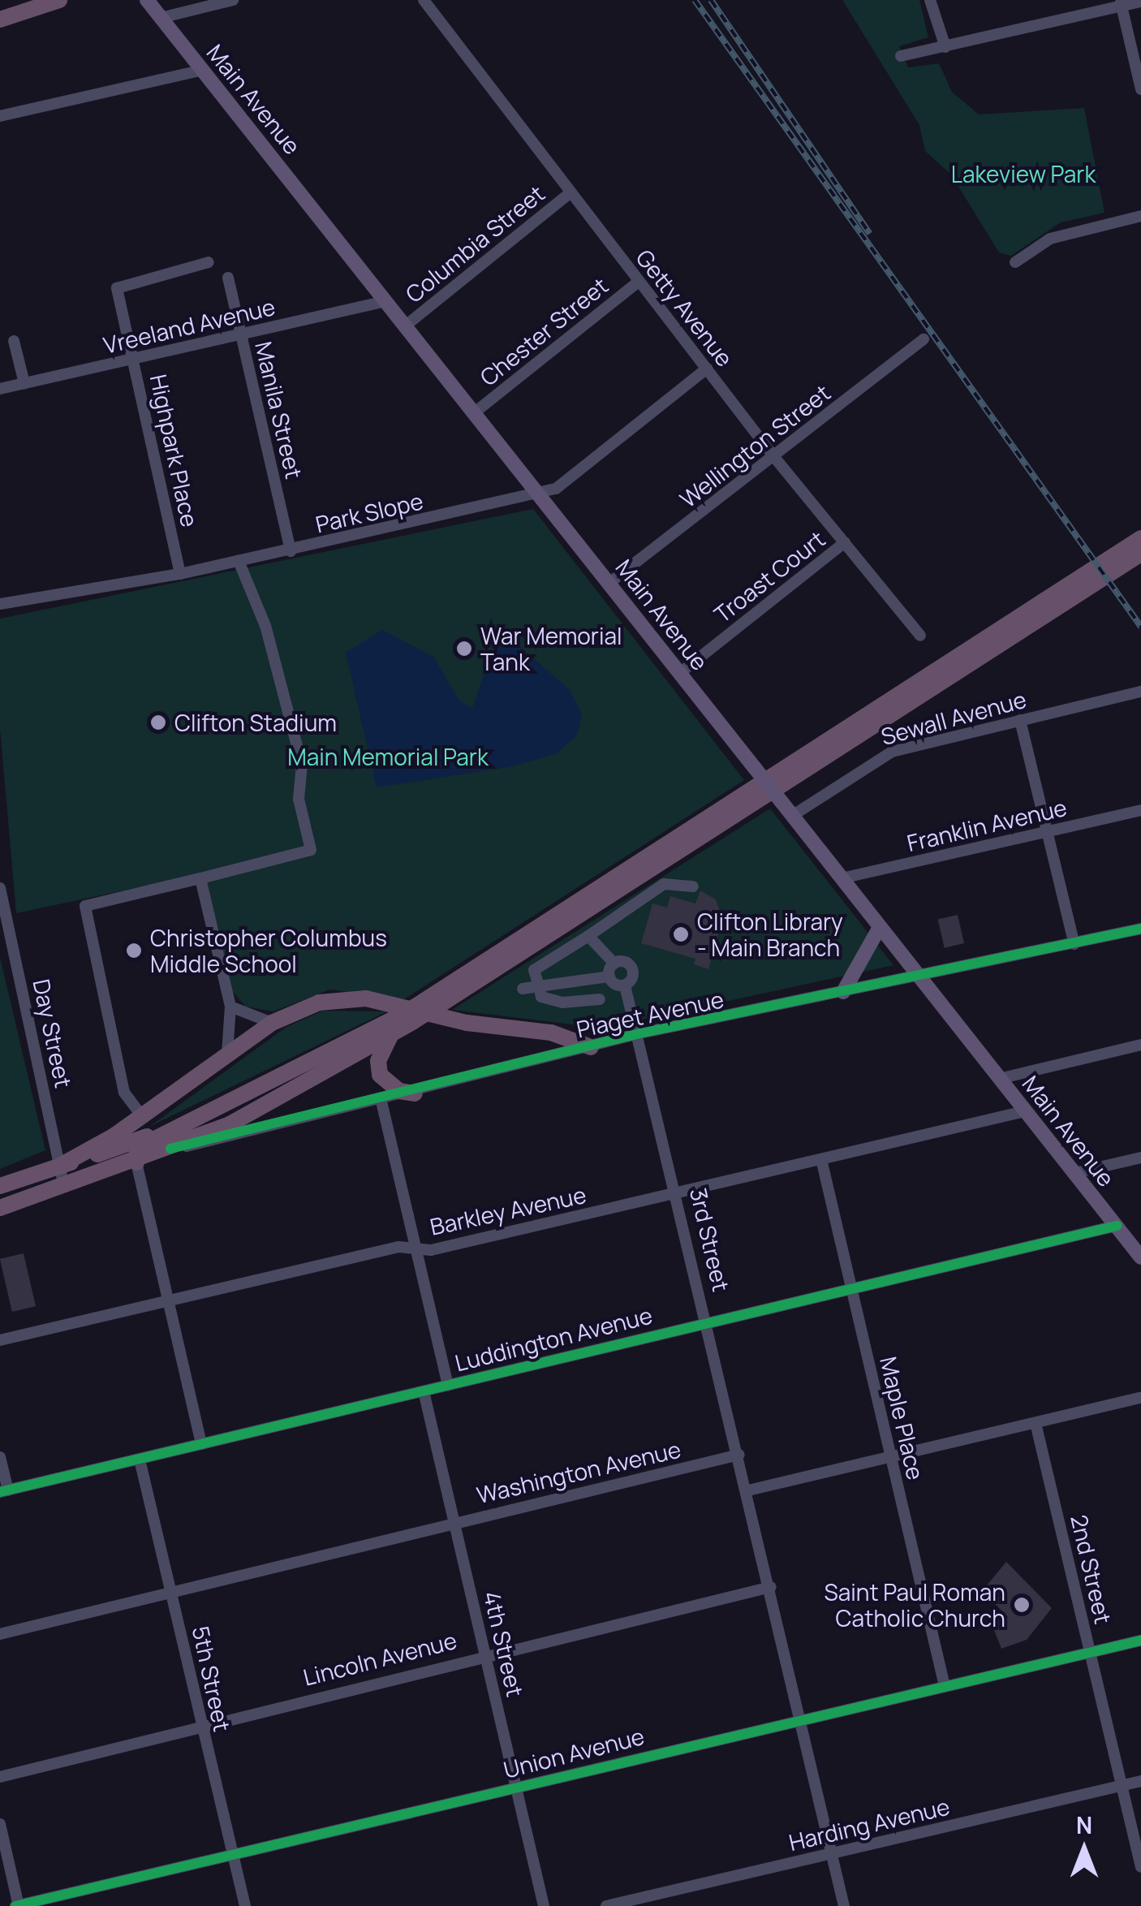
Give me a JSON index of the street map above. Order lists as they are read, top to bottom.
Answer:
{
  "streets": {
    "highway": ["Piaget Avenue"],
    "main road": ["Main Avenue"],
    "street": [
      "Columbia Street",
      "Getty Avenue",
      "Vreeland Avenue",
      "Chester Street",
      "Manila Street",
      "Wellington Street",
      "Highpark Place",
      "Park Slope",
      "Troast Court",
      "Sewall Avenue",
      "Franklin Avenue",
      "Day Street",
      "Barkley Avenue",
      "3rd Street",
      "Luddington Avenue",
      "Maple Place",
      "Washington Avenue",
      "2nd Street",
      "4th Street",
      "Lincoln Avenue",
      "5th Street",
      "Union Avenue",
      "Harding Avenue"
    ]
  },
  "crossings": [
    ["Main Avenue", "Columbia Street"],
    ["Main Avenue", "Vreeland Avenue"],
    ["Main Avenue", "Chester Street"],
    ["Main Avenue", "Wellington Street"],
    ["Main Avenue", "Park Slope"],
    ["Main Avenue", "Troast Court"],
    ["Main Avenue", "Sewall Avenue"],
    ["Main Avenue", "Franklin Avenue"],
    ["Main Avenue", "Piaget Avenue"],
    ["Main Avenue", "Barkley Avenue"],
    ["Main Avenue", "Luddington Avenue"],
    ["Columbia Street", "Getty Avenue"],
    ["Getty Avenue", "Chester Street"],
    ["Getty Avenue", "Wellington Street"],
    ["Getty Avenue", "Park Slope"],
    ["Getty Avenue", "Troast Court"],
    ["Vreeland Avenue", "Manila Street"],
    ["Vreeland Avenue", "Highpark Place"],
    ["Manila Street", "Park Slope"],
    ["Highpark Place", "Park Slope"],
    ["Piaget Avenue", "Day Street"],
    ["Piaget Avenue", "3rd Street"],
    ["Barkley Avenue", "3rd Street"],
    ["Barkley Avenue", "Maple Place"],
    ["3rd Street", "Luddington Avenue"],
    ["3rd Street", "Washington Avenue"],
    ["Luddington Avenue", "Maple Place"],
    ["Luddington Avenue", "4th Street"],
    ["Luddington Avenue", "5th Street"],
    ["Maple Place", "Union Avenue"],
    ["Washington Avenue", "4th Street"],
    ["Washington Avenue", "5th Street"],
    ["2nd Street", "Union Avenue"],
    ["2nd Street", "Harding Avenue"],
    ["4th Street", "Lincoln Avenue"],
    ["4th Street", "Union Avenue"],
    ["Lincoln Avenue", "5th Street"],
    ["5th Street", "Union Avenue"]
  ],
  "parks": ["Lakeview Park", "Main Memorial Park"],
  "places": [
    "War Memorial Tank",
    "Clifton Stadium",
    "Clifton Library - Main Branch",
    "Christopher Columbus Middle School",
    "Saint Paul Roman Catholic Church"
  ],
  "north": "top"
}
